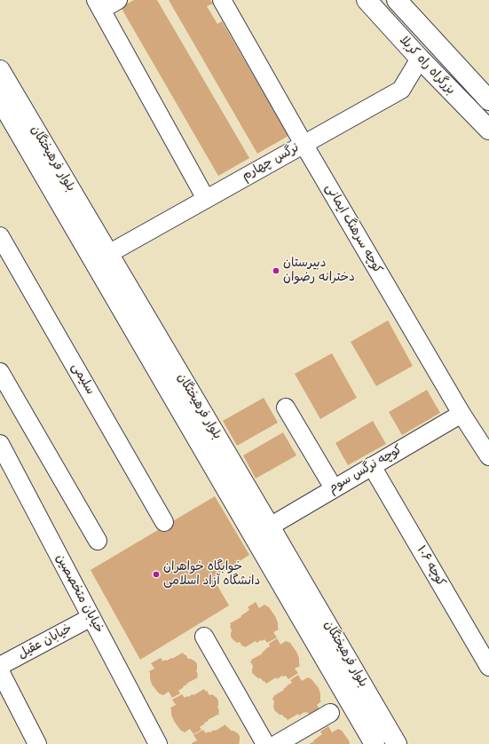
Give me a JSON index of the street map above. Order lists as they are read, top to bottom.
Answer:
{
  "streets": {
    "main road": ["بزرگراه راه کربلا", "بلوار فرهیختگان"],
    "street": [
      "نرگس چهارم",
      "کوچه سرهنگ ایمانی",
      "سلیمی",
      "کوچه نرگس سوم",
      "کوچه ۱۰۶",
      "خیابان متخصصین",
      "خیابان عقیل"
    ]
  },
  "crossings": [
    ["بزرگراه راه کربلا", "نرگس چهارم"],
    ["بلوار فرهیختگان", "نرگس چهارم"],
    ["بلوار فرهیختگان", "کوچه نرگس سوم"],
    ["نرگس چهارم", "کوچه سرهنگ ایمانی"],
    ["کوچه سرهنگ ایمانی", "کوچه نرگس سوم"],
    ["کوچه نرگس سوم", "کوچه ۱۰۶"],
    ["خیابان متخصصین", "خیابان عقیل"]
  ],
  "places": ["دبیرستان دخترانه رضوان", "خوابگاه خواهران دانشگاه آزاد اسلامی"]
}
